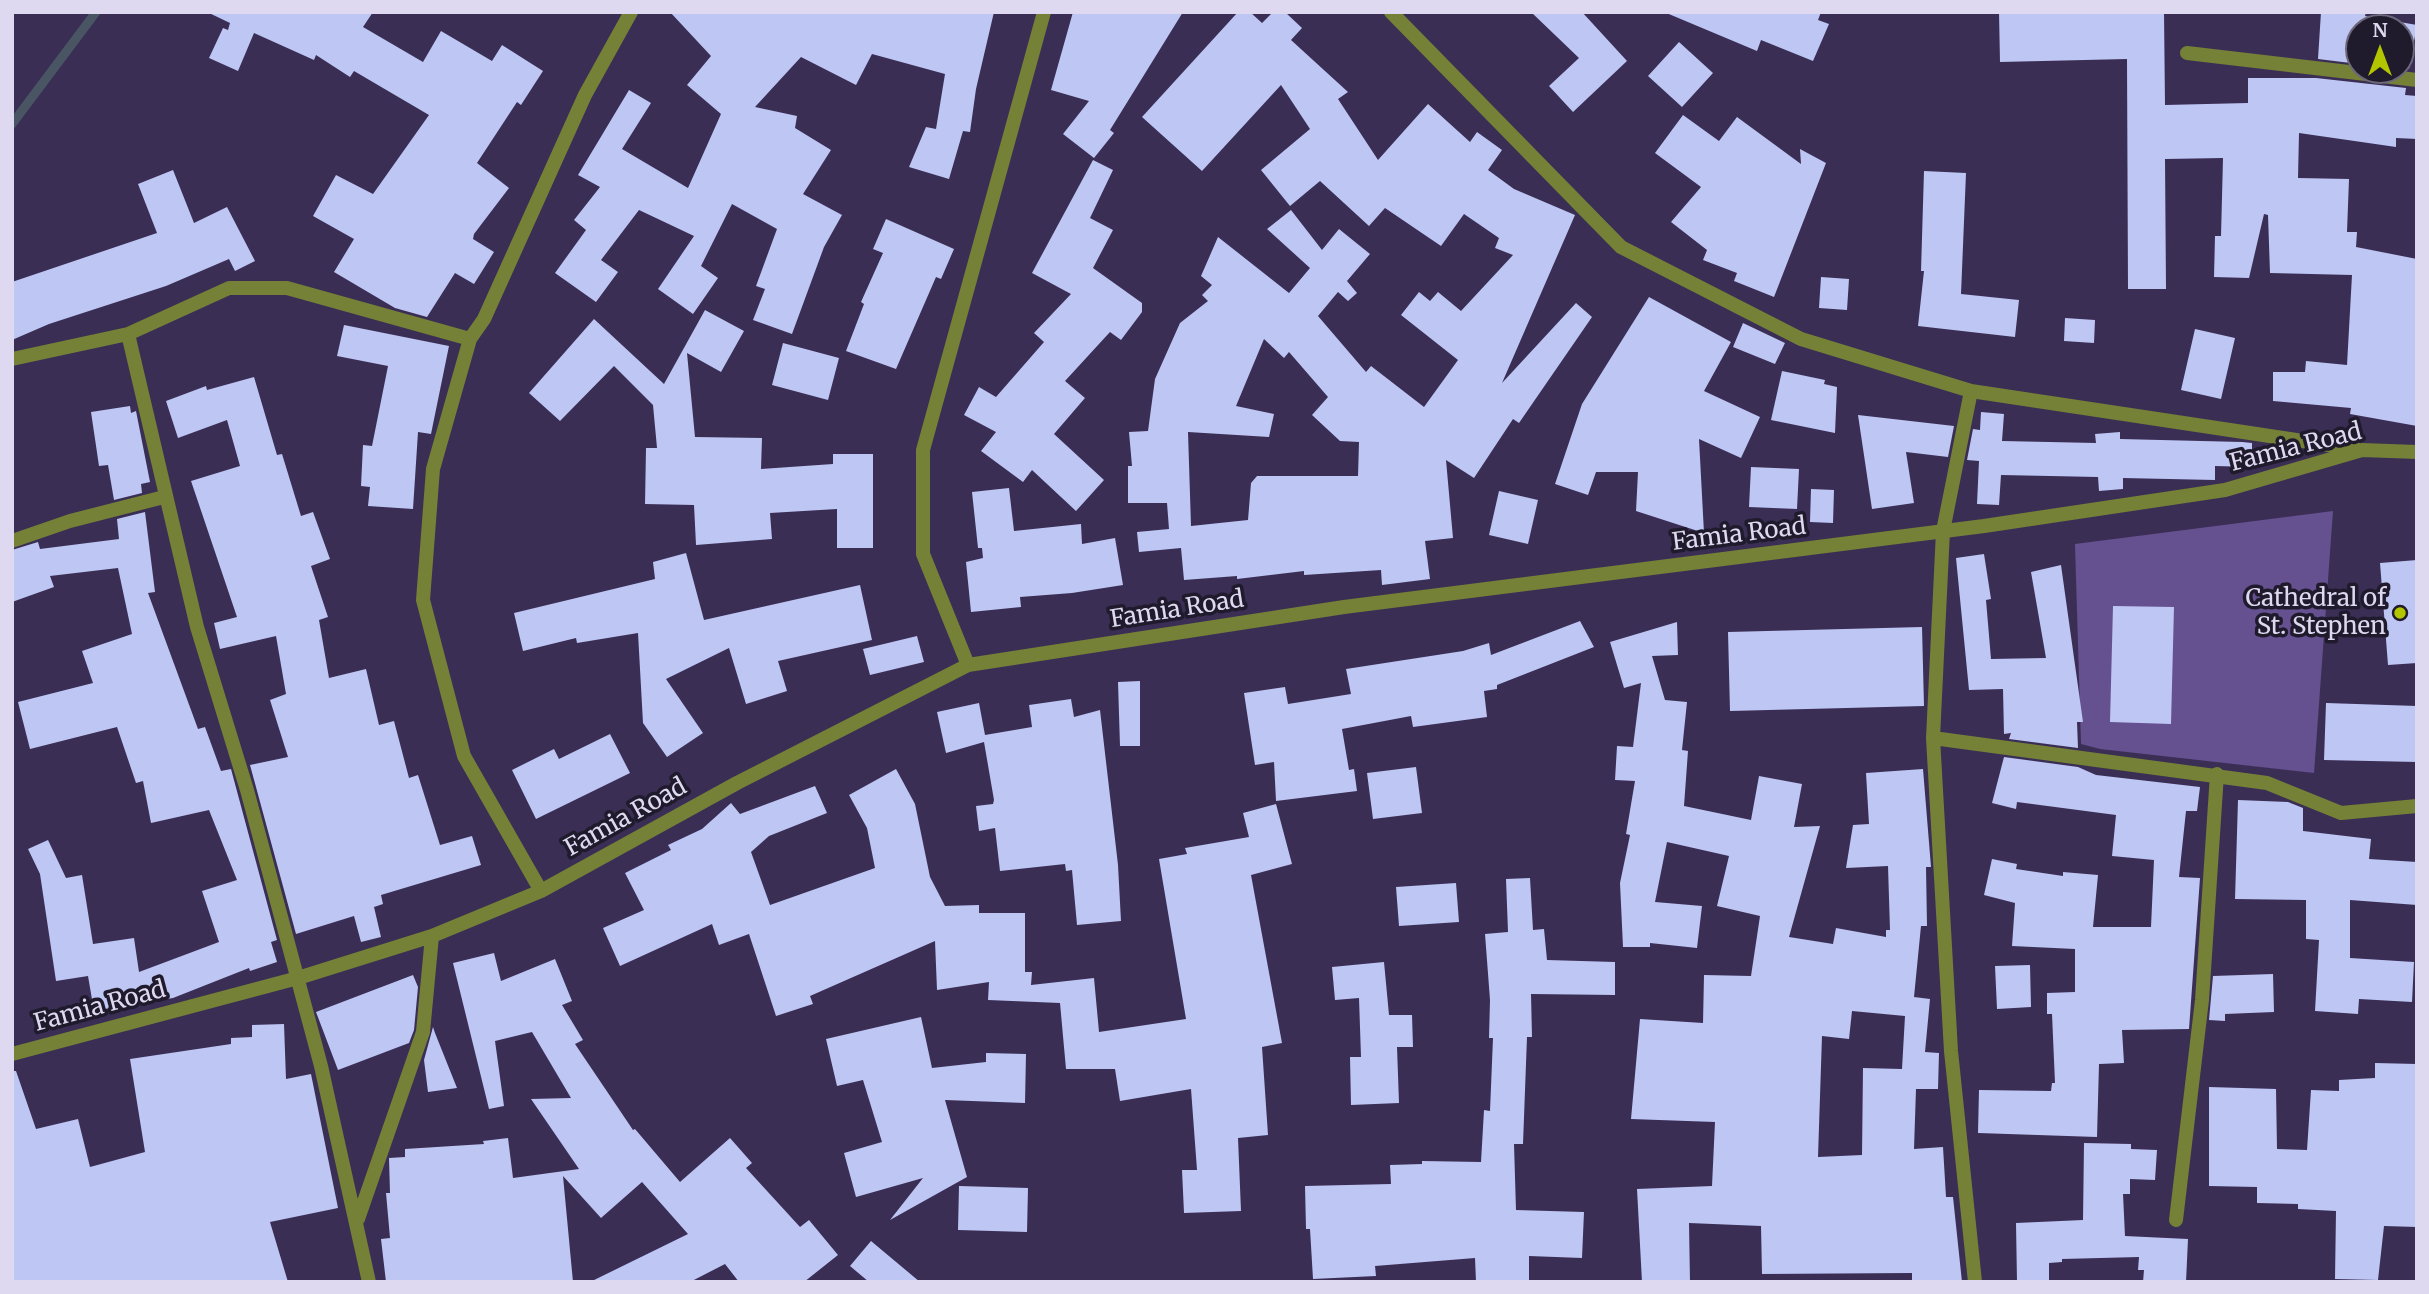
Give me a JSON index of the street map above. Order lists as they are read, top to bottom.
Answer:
{
  "streets": {
    "street": ["Famia Road"]
  },
  "places": ["Cathedral of St. Stephen"],
  "north": "top"
}
